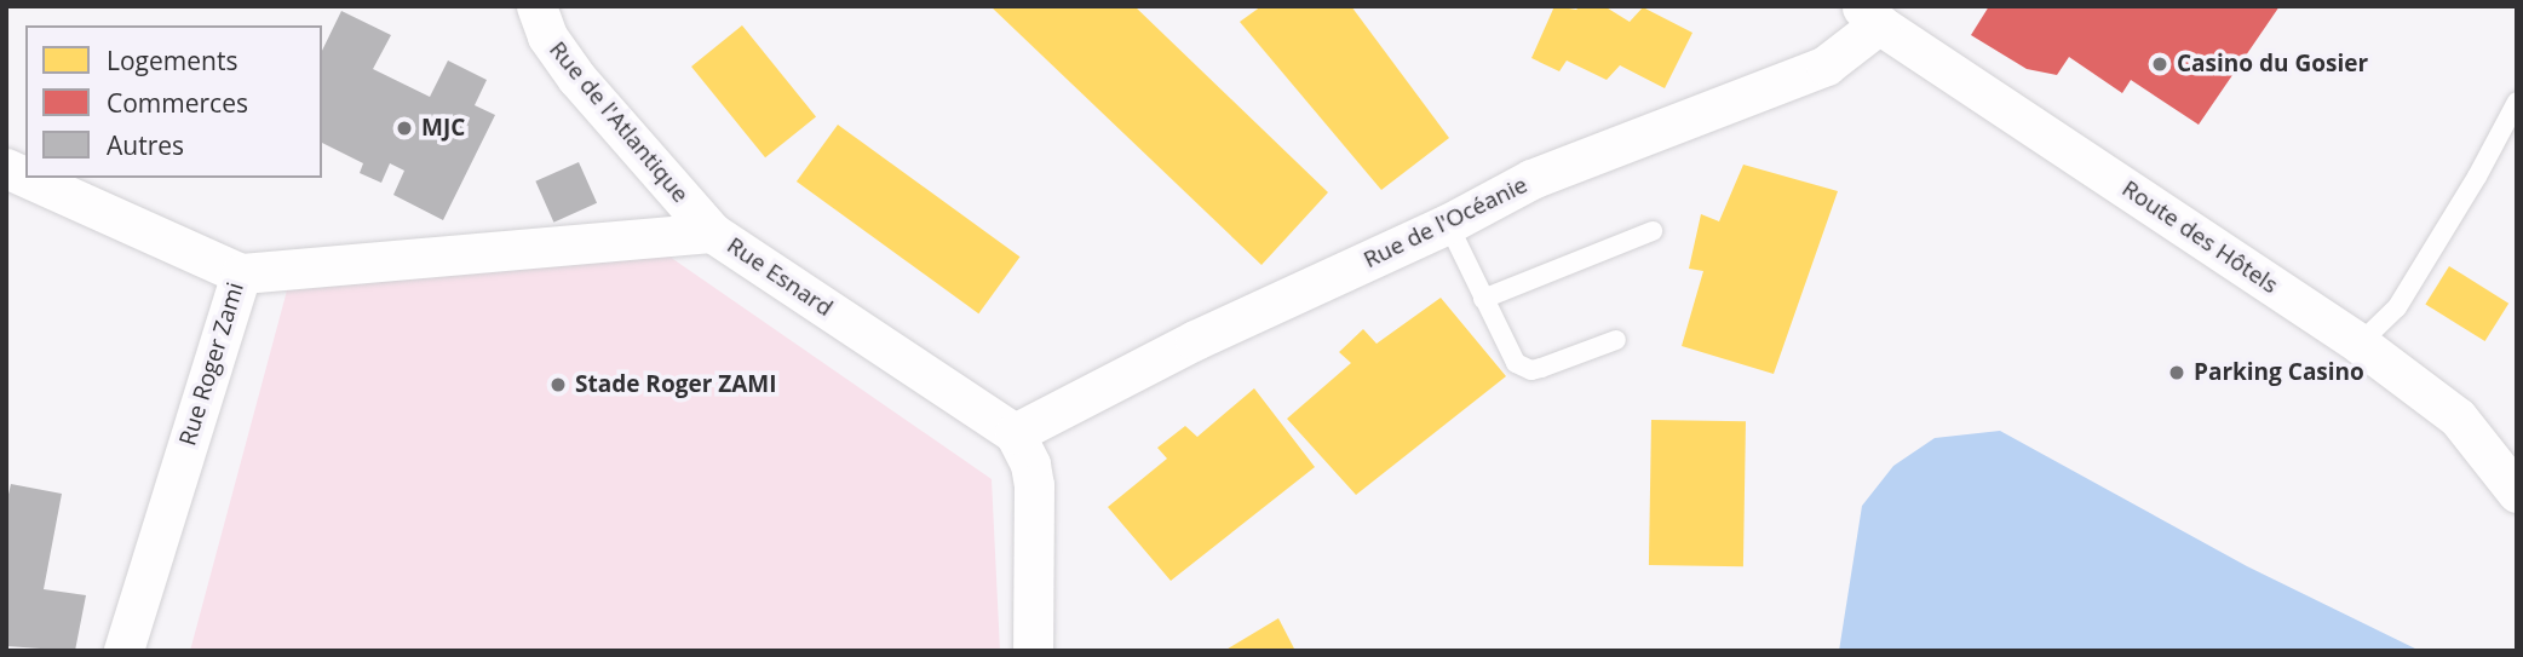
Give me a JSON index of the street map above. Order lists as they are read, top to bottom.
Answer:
{
  "streets": {
    "street": [
      "Rue de l'Atlantique",
      "Rue de l'Océanie",
      "Route des Hôtels",
      "Rue Esnard",
      "Rue Roger Zami"
    ]
  },
  "crossings": [
    ["Rue de l'Atlantique", "Rue Esnard"],
    ["Rue de l'Océanie", "Route des Hôtels"],
    ["Rue de l'Océanie", "Rue Esnard"],
    ["Rue Esnard", "Rue Roger Zami"]
  ],
  "places": [
    "Casino du Gosier",
    "MJC",
    "Parking Casino",
    "Stade Roger ZAMI"
  ],
  "legend": ["Logements", "Commerces", "Autres"]
}
